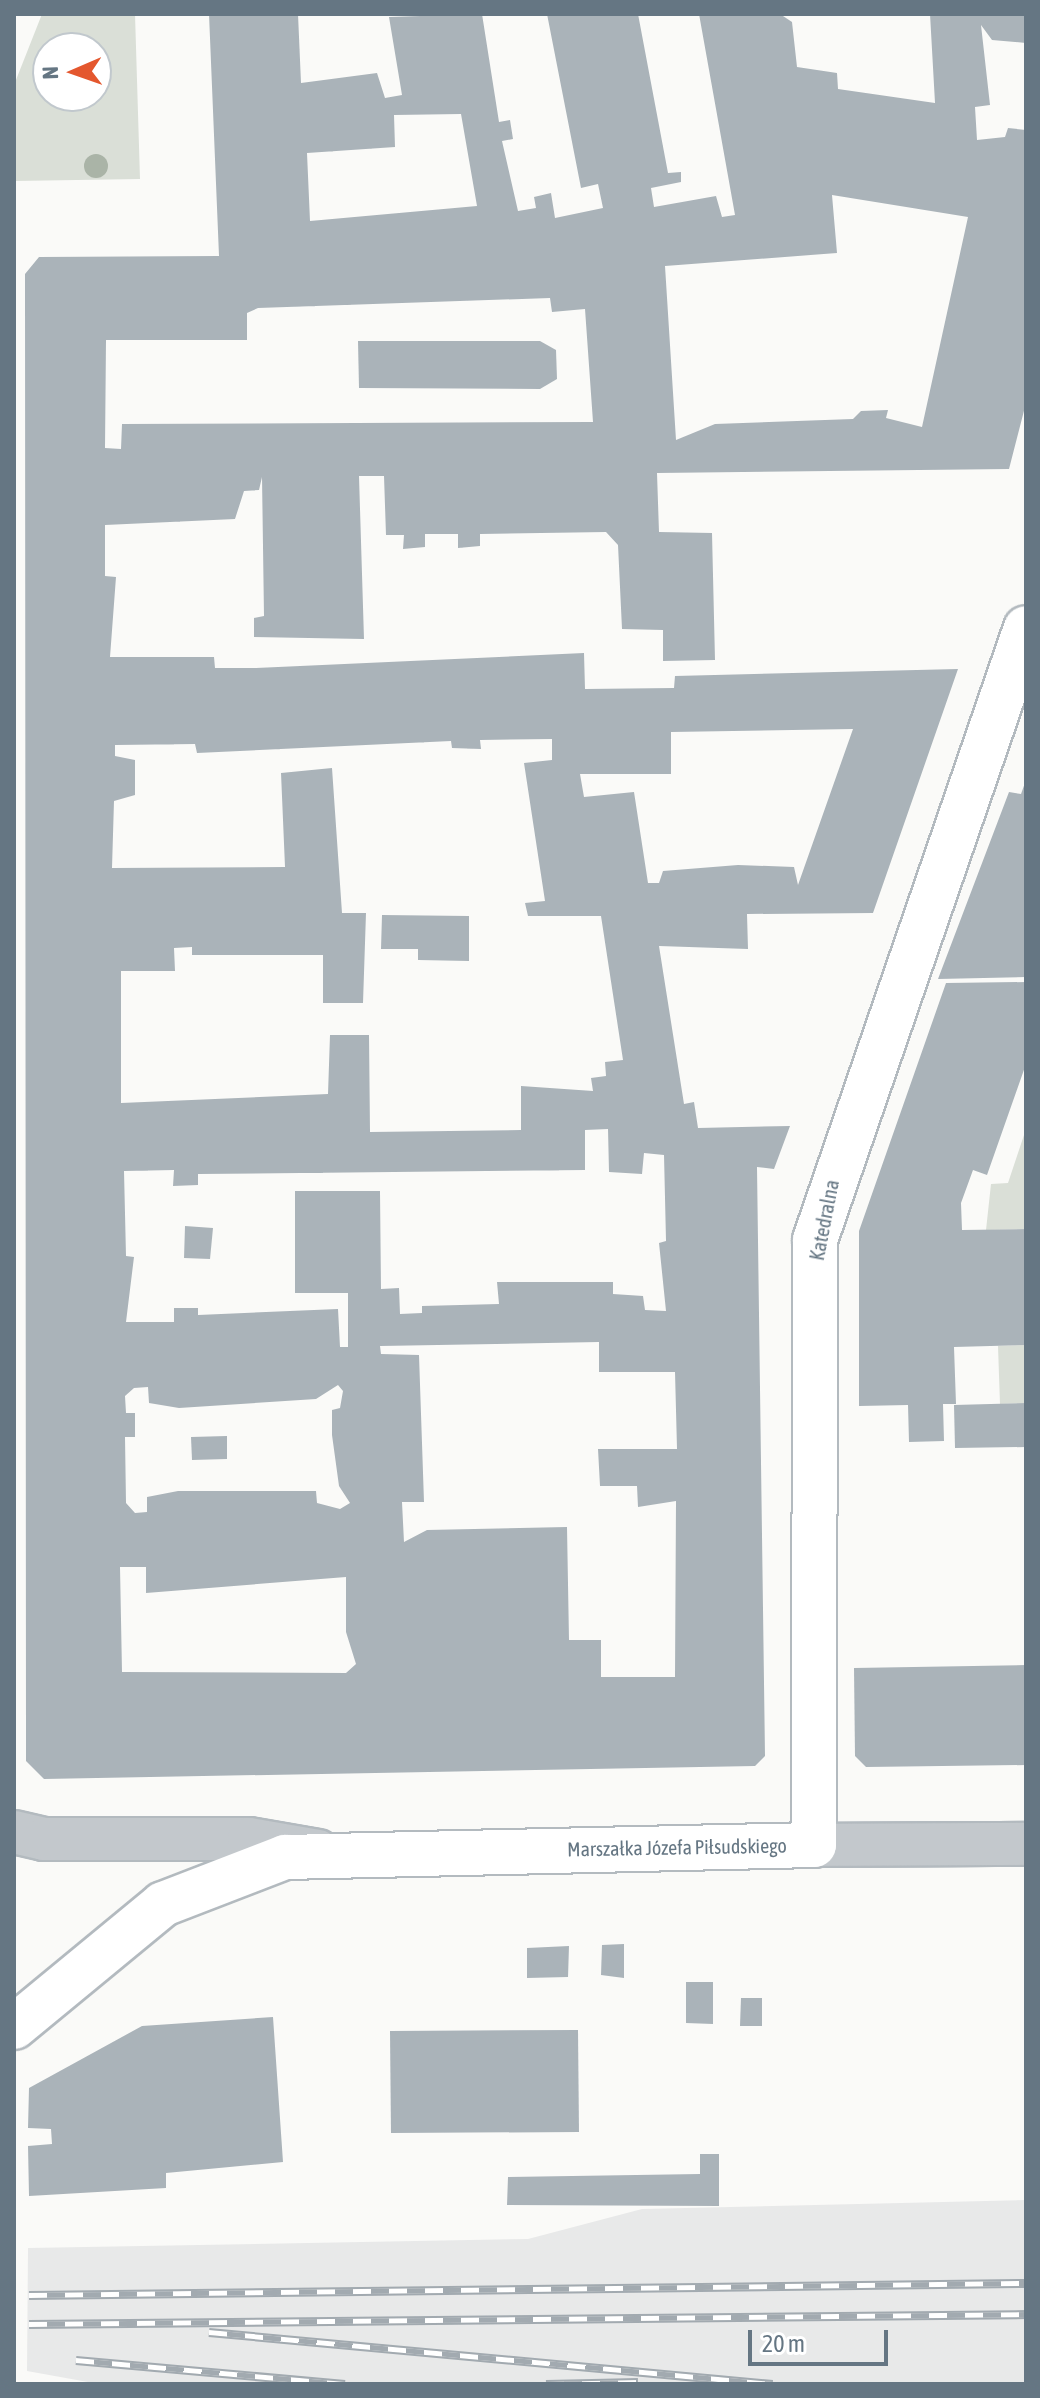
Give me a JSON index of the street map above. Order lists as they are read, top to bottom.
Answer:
{
  "streets": {
    "street": ["Katedralna", "Marszałka Józefa Piłsudskiego"]
  },
  "crossings": [
    ["Katedralna", "Marszałka Józefa Piłsudskiego"]
  ],
  "scale_bar": "20 m",
  "north": "left"
}
